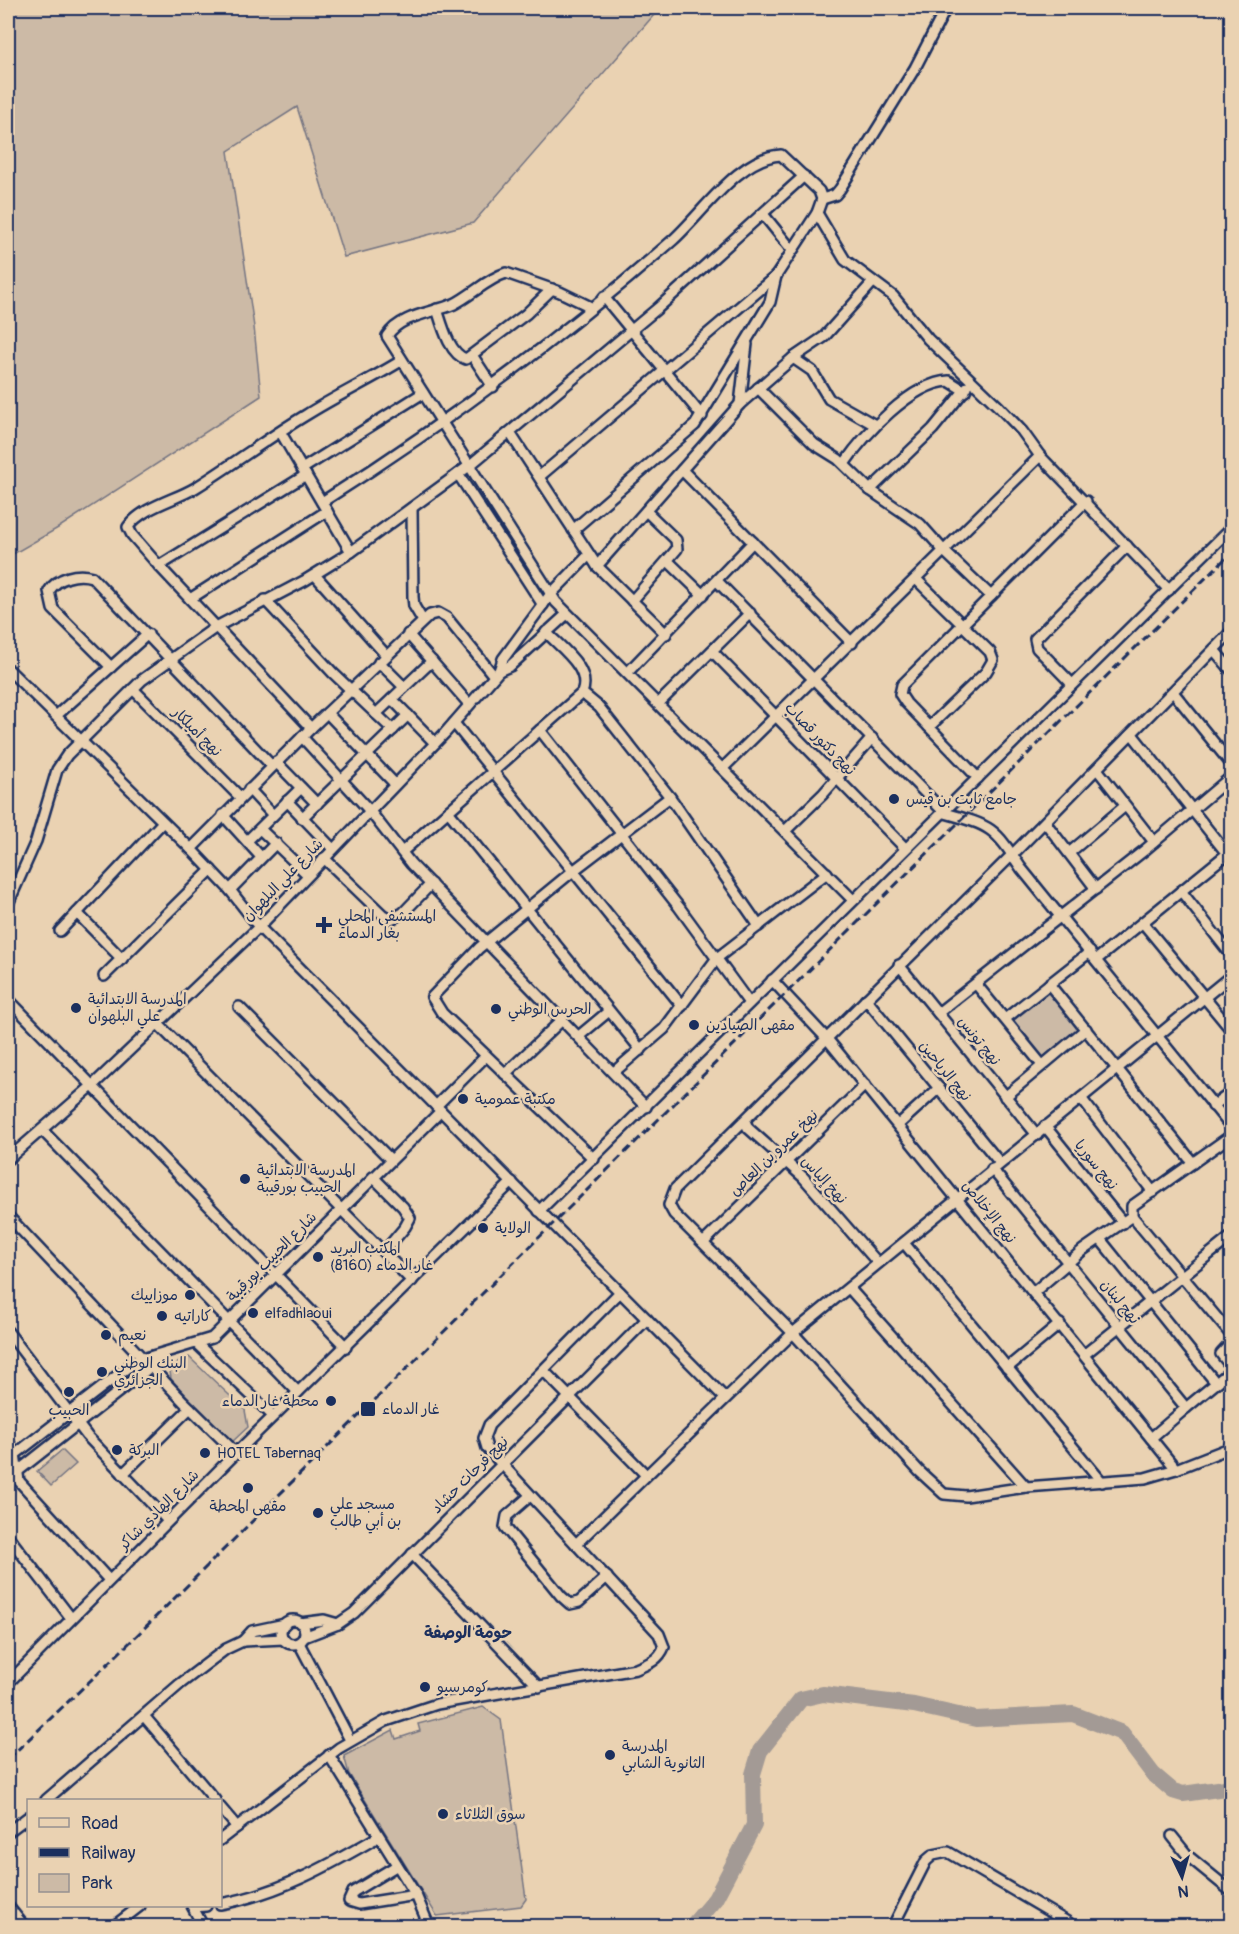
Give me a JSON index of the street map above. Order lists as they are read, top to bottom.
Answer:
{
  "streets": {
    "street": [
      "نهج أميلكار",
      "نهج دكتور قصاب",
      "شارع علي البلهوان",
      "نهج تونس",
      "نهج الرياحين",
      "نهخ عمرو بن العاص",
      "نهج سوريا",
      "نهخ إلياس",
      "نهج الإخلاص",
      "شارع الحبيب بورقيبة",
      "نهج لبنان",
      "نهج فرحات حشاد",
      "شارع الهادي شاكر"
    ]
  },
  "crossings": [
    ["نهج الرياحين", "نهج لبنان"],
    ["نهخ عمرو بن العاص", "نهخ إلياس"],
    ["نهخ عمرو بن العاص", "نهج الإخلاص"]
  ],
  "districts": ["حومة الوصفة"],
  "places": {
    "other": [
      "جامع ثابت بن قیس",
      "المدرسة الابتدائية علي البلهوان",
      "الحرس الوطني",
      "مقهى الصيادين",
      "مكتبة عمومية",
      "المدرسة الابتدائية الحبيب بورقيبة",
      "الولاية",
      "المكتب البريد غار الدماء (8160)",
      "موزاييك",
      "elfadhlaoui",
      "كاراتيه",
      "نعيم",
      "البنك الوطني الجزائري",
      "الحبيب",
      "محطة غار الدماء",
      "البركة",
      "HOTEL Tabernaq",
      "مقهى المحطة",
      "مسجد علي بن أبي طالب",
      "كومرسيو",
      "المدرسة الثانوية الشابي",
      "سوق الثلاثاء"
    ],
    "health": ["المستشفى المحلي بغار الدماء"],
    "transit": ["غار الدماء"]
  },
  "legend": ["Road", "Railway", "Park"],
  "north": "bottom"
}
